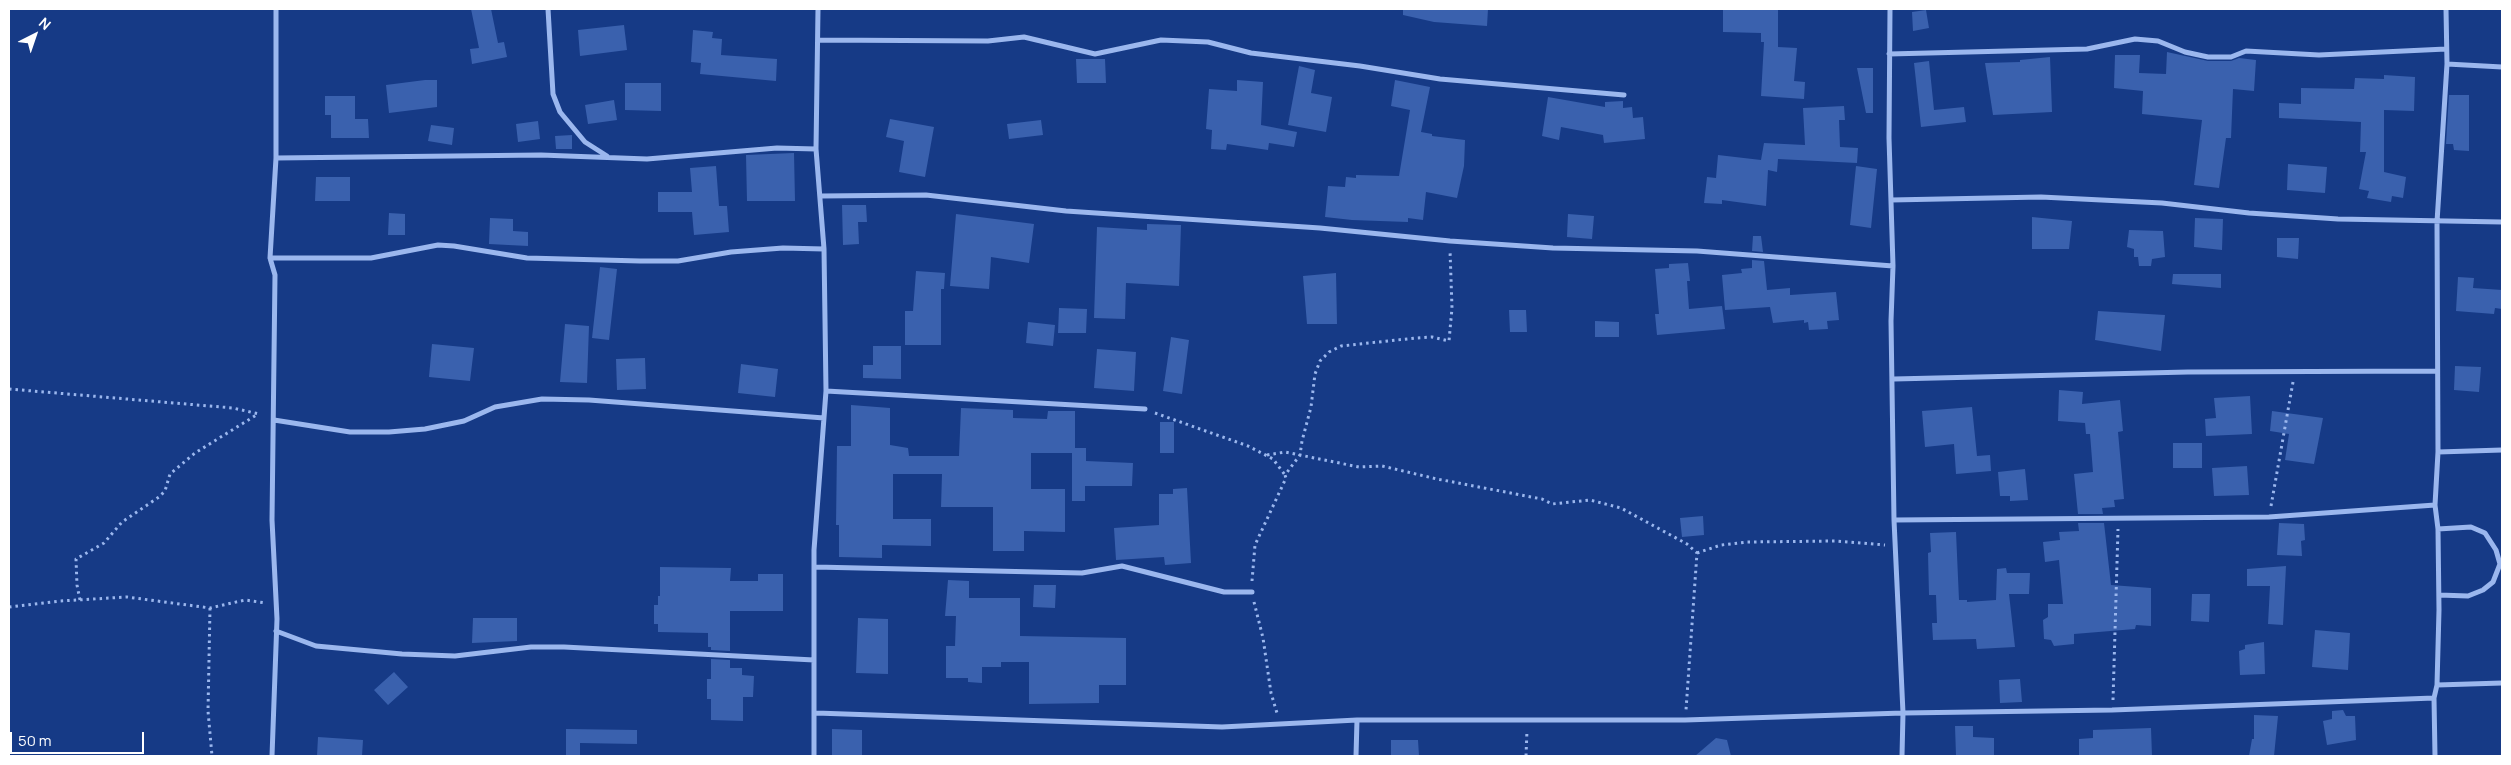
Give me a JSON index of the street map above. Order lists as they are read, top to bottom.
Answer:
{
  "scale_bar": "50 m",
  "north": "top right"
}
